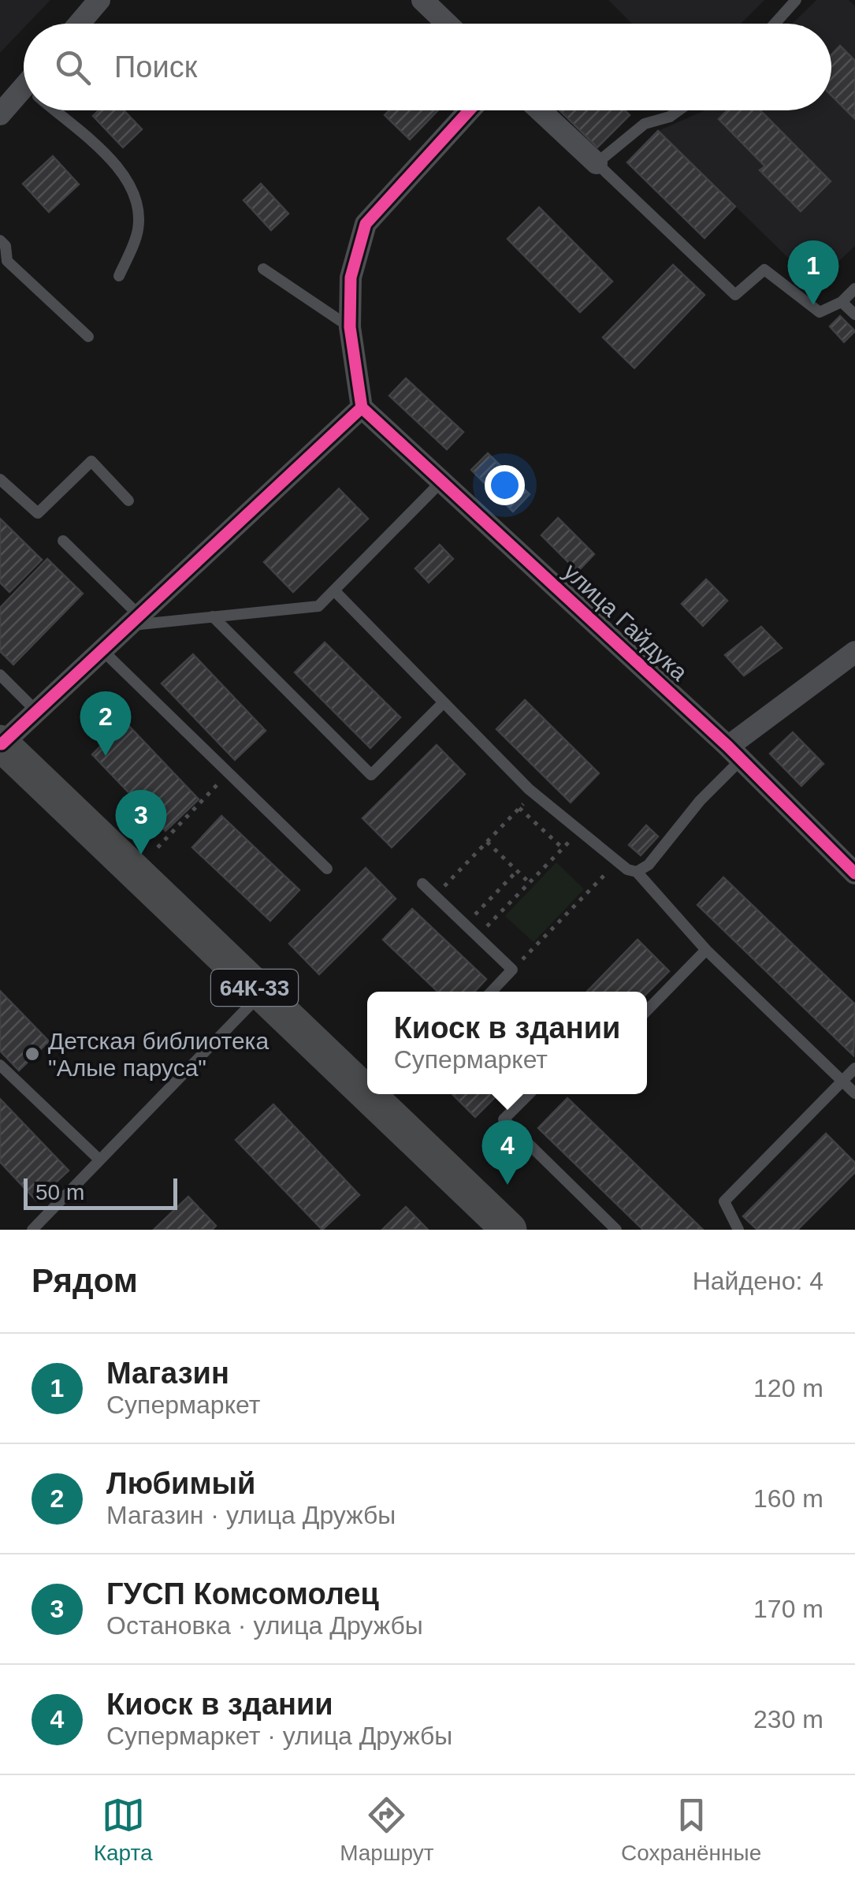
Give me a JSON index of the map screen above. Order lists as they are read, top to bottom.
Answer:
{
  "streets": {
    "main road": ["64К-33"],
    "street": ["улица Гайдука"]
  },
  "places": ["Детская библиотека \"Алые паруса\""],
  "scale_bar": "50 m",
  "page": {
    "search": "Поиск",
    "pins": [
      "1",
      "2",
      "3",
      "4"
    ],
    "popup": ["Киоск в здании", "Супермаркет"],
    "scale": "50 m",
    "heading": ["Рядом", "Найдено: 4"],
    "list": [
      {
        "mark": "1",
        "name": "Магазин",
        "note": "Супермаркет",
        "value": "120 m"
      },
      {
        "mark": "2",
        "name": "Любимый",
        "note": "Магазин · улица Дружбы",
        "value": "160 m"
      },
      {
        "mark": "3",
        "name": "ГУСП Комсомолец",
        "note": "Остановка · улица Дружбы",
        "value": "170 m"
      },
      {
        "mark": "4",
        "name": "Киоск в здании",
        "note": "Супермаркет · улица Дружбы",
        "value": "230 m"
      }
    ],
    "nav": ["Карта", "Маршрут", "Сохранённые"]
  }
}
